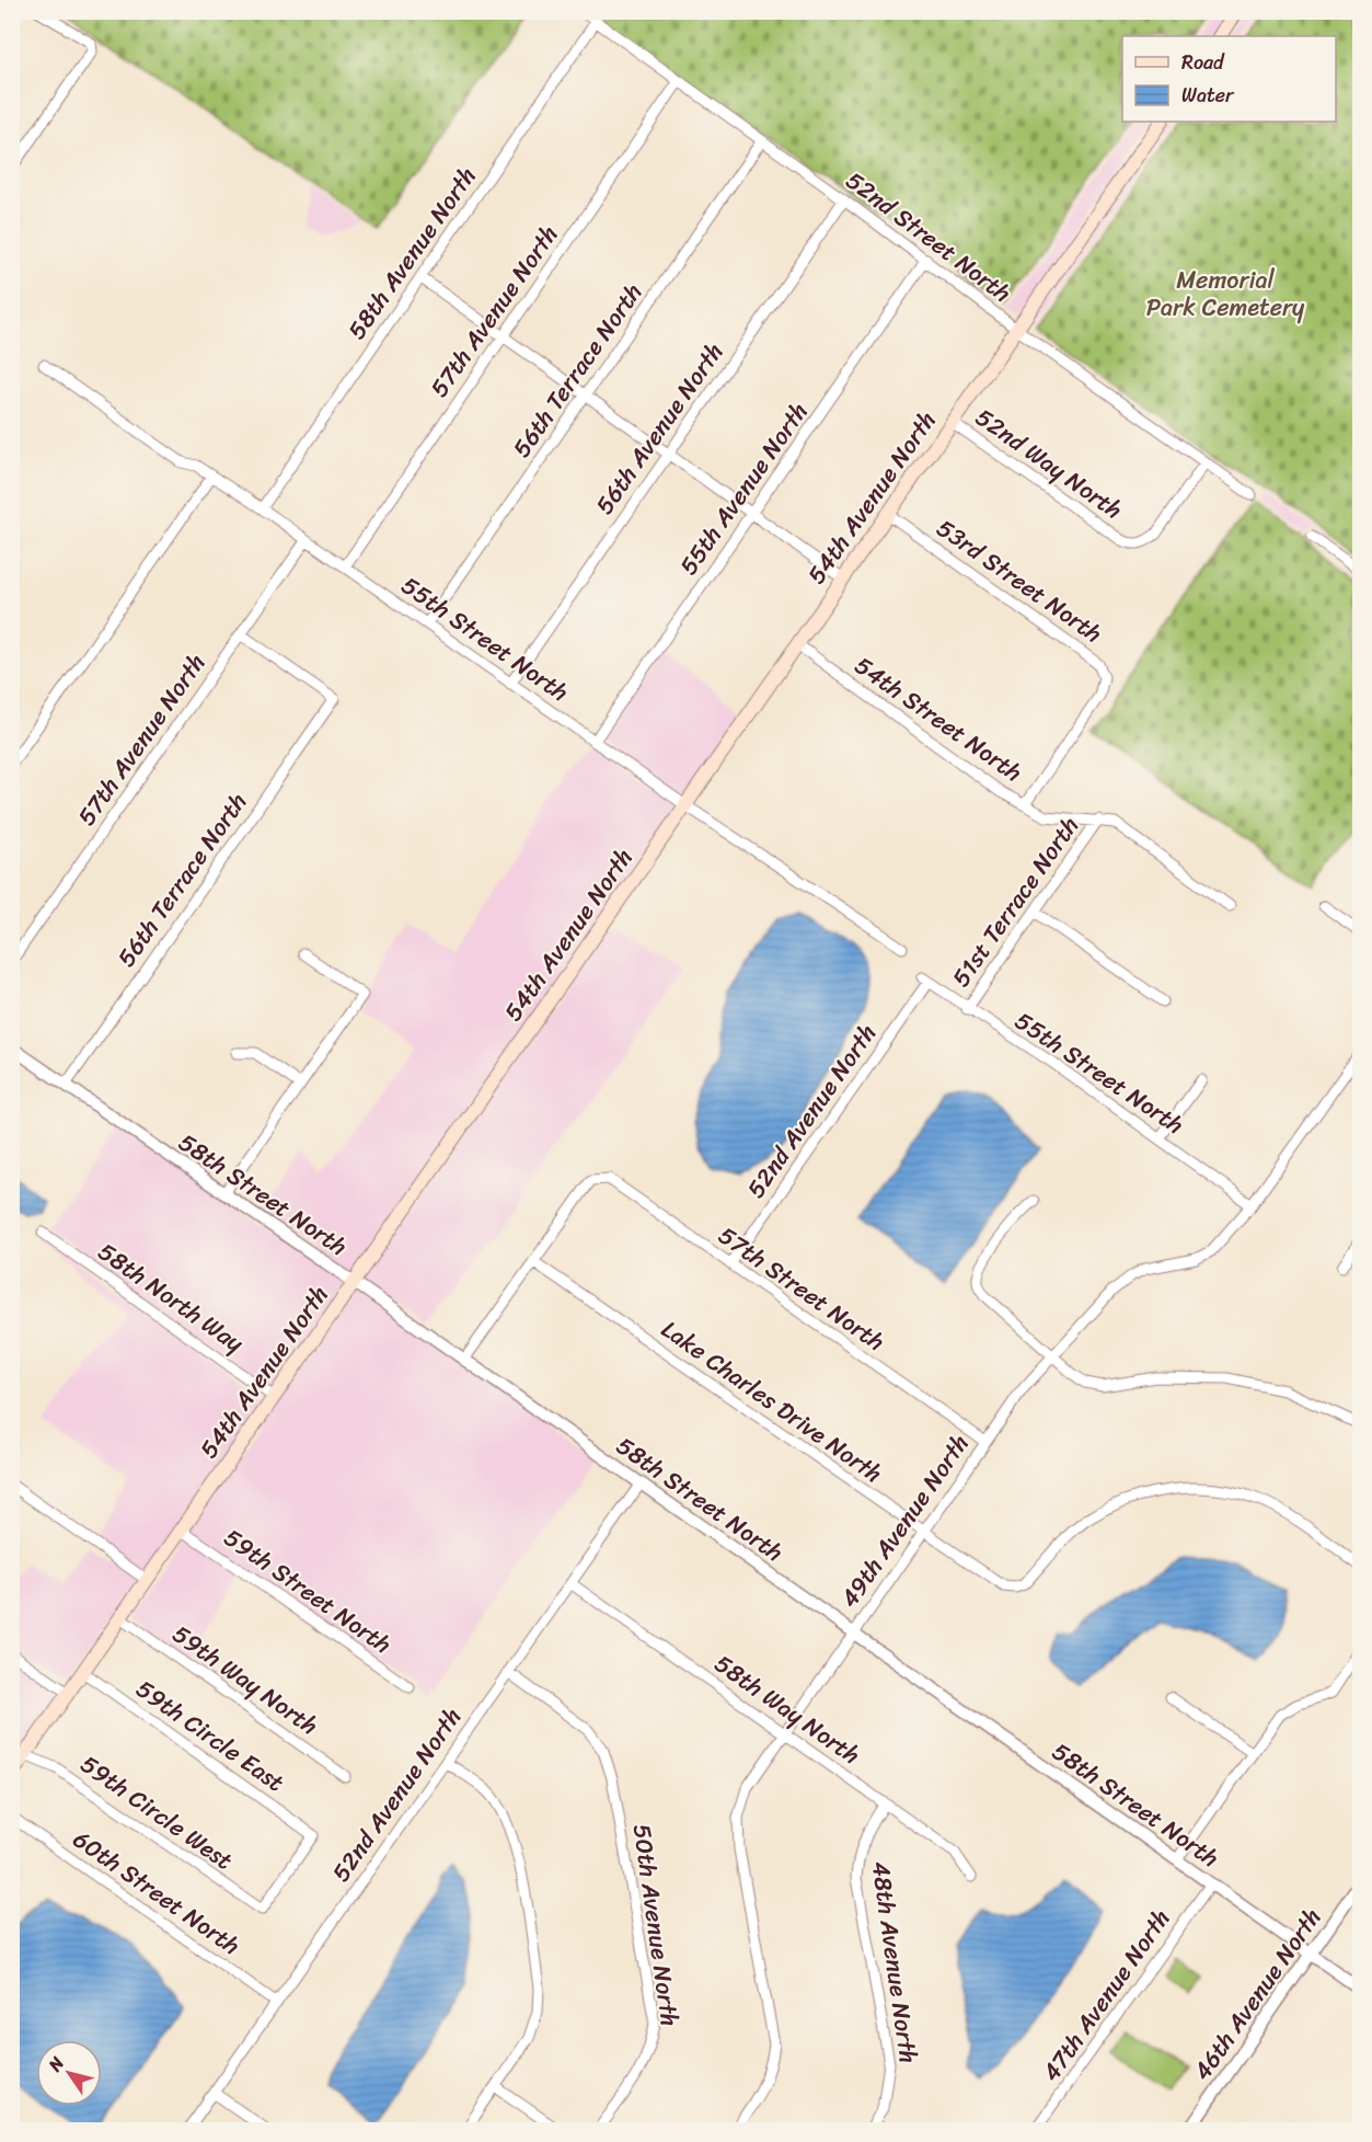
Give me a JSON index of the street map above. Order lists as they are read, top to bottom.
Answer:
{
  "streets": {
    "main road": ["54th Avenue North"],
    "street": [
      "52nd Street North",
      "58th Avenue North",
      "57th Avenue North",
      "56th Terrace North",
      "56th Avenue North",
      "52nd Way North",
      "55th Avenue North",
      "53rd Street North",
      "55th Street North",
      "54th Street North",
      "51st Terrace North",
      "52nd Avenue North",
      "58th Street North",
      "57th Street North",
      "58th North Way",
      "Lake Charles Drive North",
      "49th Avenue North",
      "59th Street North",
      "59th Way North",
      "58th Way North",
      "59th Circle East",
      "59th Circle West",
      "60th Street North",
      "50th Avenue North",
      "48th Avenue North",
      "46th Avenue North",
      "47th Avenue North"
    ]
  },
  "crossings": [
    ["52nd Street North", "58th Avenue North"],
    ["52nd Street North", "57th Avenue North"],
    ["52nd Street North", "56th Terrace North"],
    ["52nd Street North", "56th Avenue North"],
    ["52nd Street North", "52nd Way North"],
    ["52nd Street North", "55th Avenue North"],
    ["52nd Street North", "54th Avenue North"],
    ["58th Avenue North", "55th Street North"],
    ["57th Avenue North", "56th Terrace North"],
    ["57th Avenue North", "55th Street North"],
    ["56th Terrace North", "55th Street North"],
    ["56th Terrace North", "58th Street North"],
    ["56th Avenue North", "55th Street North"],
    ["52nd Way North", "54th Avenue North"],
    ["55th Avenue North", "55th Street North"],
    ["54th Avenue North", "53rd Street North"],
    ["54th Avenue North", "55th Street North"],
    ["54th Avenue North", "54th Street North"],
    ["54th Avenue North", "58th Street North"],
    ["54th Avenue North", "58th North Way"],
    ["54th Avenue North", "59th Street North"],
    ["54th Avenue North", "59th Way North"],
    ["54th Avenue North", "59th Circle East"],
    ["54th Avenue North", "59th Circle West"],
    ["53rd Street North", "54th Street North"],
    ["55th Street North", "51st Terrace North"],
    ["55th Street North", "52nd Avenue North"],
    ["55th Street North", "49th Avenue North"],
    ["54th Street North", "51st Terrace North"],
    ["52nd Avenue North", "58th Street North"],
    ["52nd Avenue North", "57th Street North"],
    ["52nd Avenue North", "58th Way North"],
    ["52nd Avenue North", "60th Street North"],
    ["52nd Avenue North", "50th Avenue North"],
    ["58th Street North", "49th Avenue North"],
    ["58th Street North", "46th Avenue North"],
    ["58th Street North", "47th Avenue North"],
    ["57th Street North", "Lake Charles Drive North"],
    ["57th Street North", "49th Avenue North"],
    ["Lake Charles Drive North", "49th Avenue North"],
    ["49th Avenue North", "58th Way North"],
    ["58th Way North", "48th Avenue North"],
    ["59th Circle East", "59th Circle West"]
  ],
  "parks": ["Memorial Park Cemetery"],
  "legend": ["Road", "Water"],
  "north": "top left"
}
